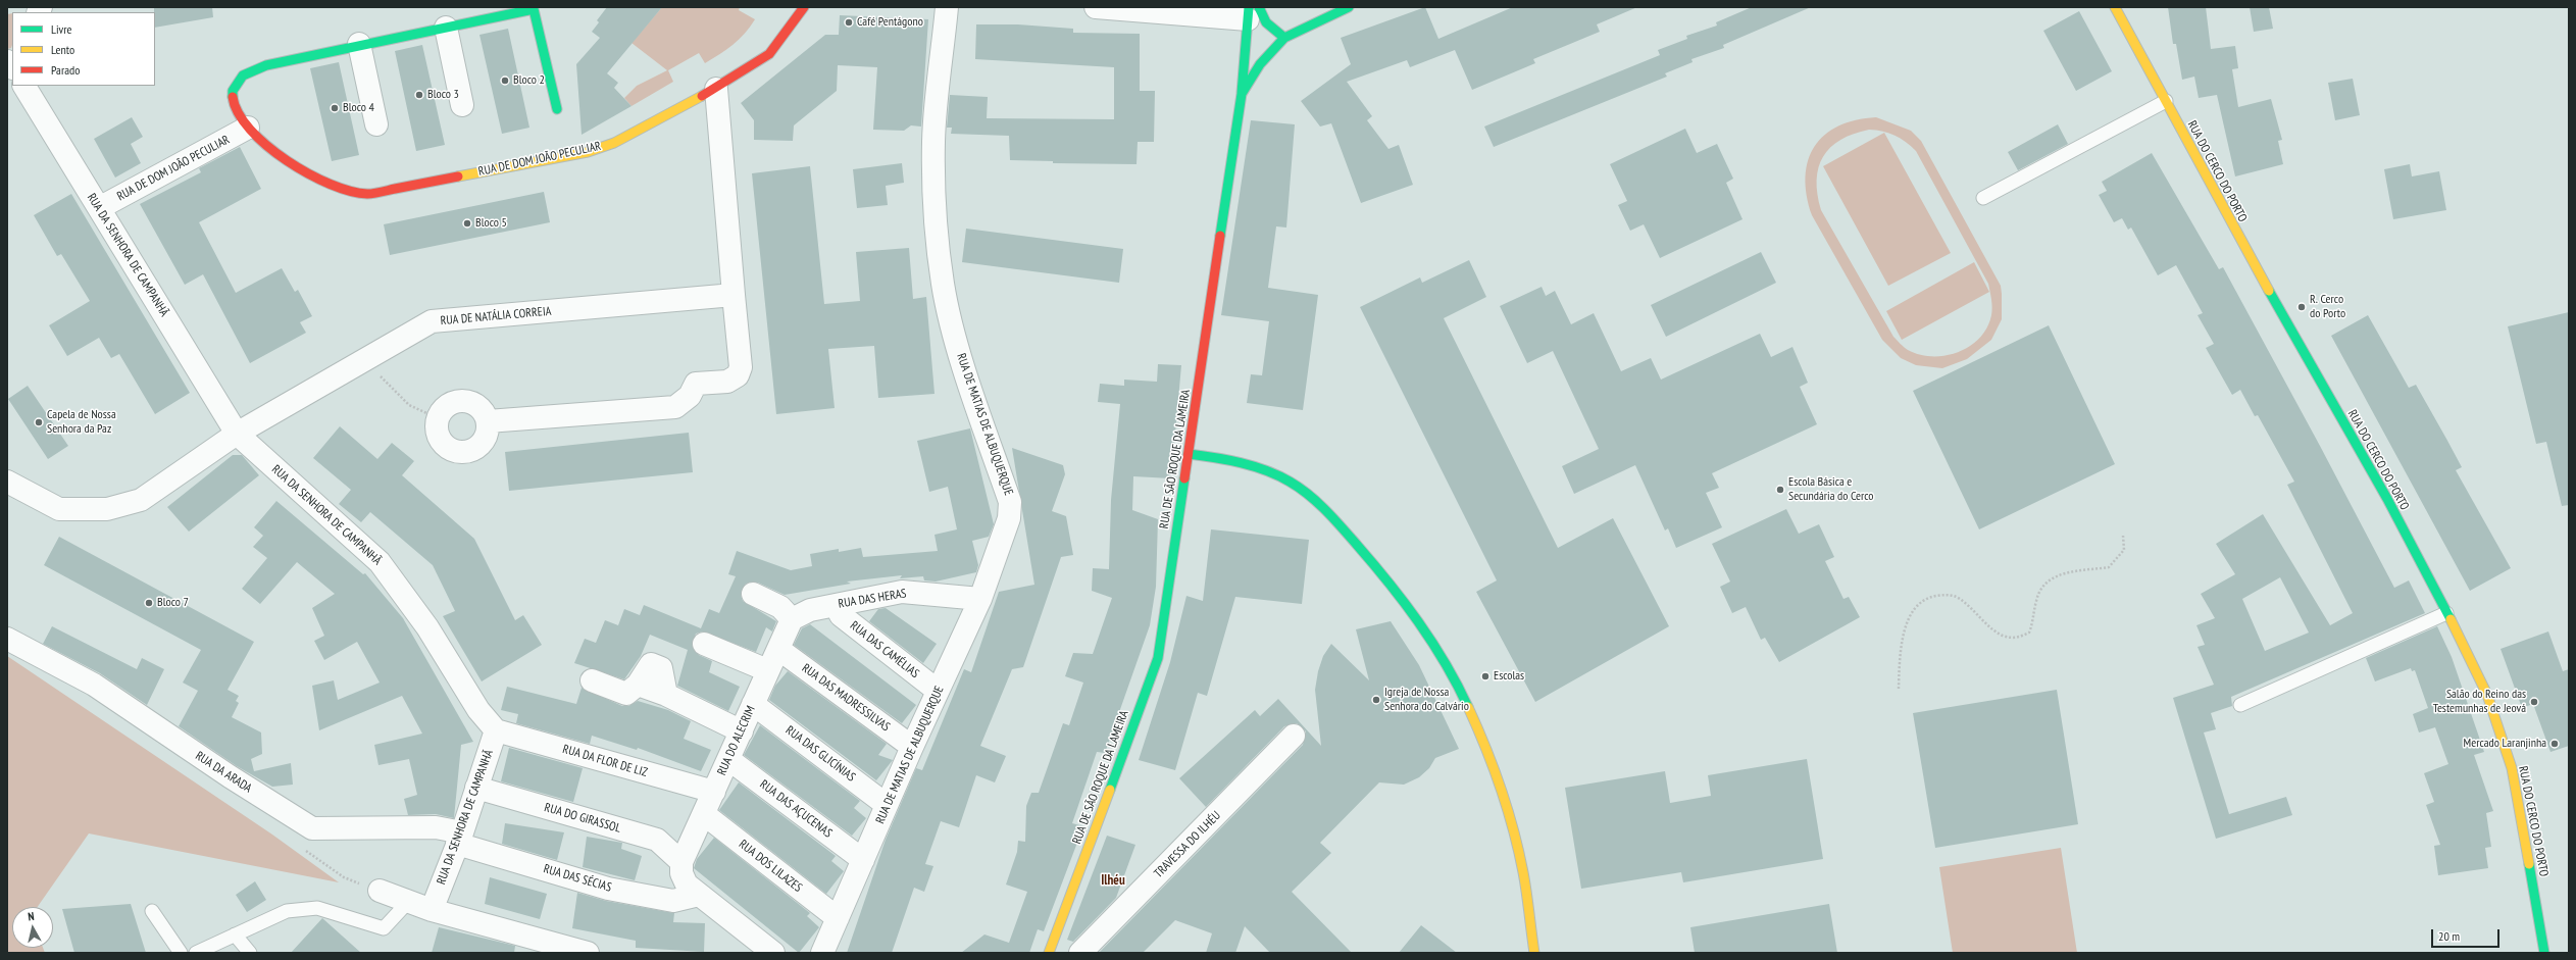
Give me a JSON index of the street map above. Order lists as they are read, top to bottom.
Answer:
{
  "streets": {
    "street": [
      "RUA DE DOM JOÃO PECULIAR",
      "RUA DO CERCO DO PORTO",
      "RUA DA SENHORA DE CAMPANHÃ",
      "RUA DE NATÁLIA CORREIA",
      "RUA DE MATIAS DE ALBUQUERQUE",
      "RUA DE SÃO ROQUE DA LAMEIRA",
      "RUA DAS HERAS",
      "RUA DAS CAMÉLIAS",
      "RUA DAS MADRESSILVAS",
      "RUA DO ALECRIM",
      "RUA DAS GLICÍNIAS",
      "RUA DA FLOR DE LIZ",
      "RUA DA ARADA",
      "RUA DAS AÇUCENAS",
      "RUA DO GIRASSOL",
      "TRAVESSA DO ILHÉU",
      "RUA DOS LILAZES",
      "RUA DAS SÉCIAS"
    ]
  },
  "crossings": [
    ["RUA DE DOM JOÃO PECULIAR", "RUA DA SENHORA DE CAMPANHÃ"],
    ["RUA DA SENHORA DE CAMPANHÃ", "RUA DE NATÁLIA CORREIA"],
    ["RUA DA SENHORA DE CAMPANHÃ", "RUA DA FLOR DE LIZ"],
    ["RUA DA SENHORA DE CAMPANHÃ", "RUA DA ARADA"],
    ["RUA DA SENHORA DE CAMPANHÃ", "RUA DO GIRASSOL"],
    ["RUA DA SENHORA DE CAMPANHÃ", "RUA DAS SÉCIAS"],
    ["RUA DE MATIAS DE ALBUQUERQUE", "RUA DAS HERAS"],
    ["RUA DE MATIAS DE ALBUQUERQUE", "RUA DAS CAMÉLIAS"],
    ["RUA DE MATIAS DE ALBUQUERQUE", "RUA DAS MADRESSILVAS"],
    ["RUA DE MATIAS DE ALBUQUERQUE", "RUA DAS GLICÍNIAS"],
    ["RUA DE MATIAS DE ALBUQUERQUE", "RUA DAS AÇUCENAS"],
    ["RUA DE MATIAS DE ALBUQUERQUE", "RUA DOS LILAZES"],
    ["RUA DAS HERAS", "RUA DAS CAMÉLIAS"],
    ["RUA DAS HERAS", "RUA DO ALECRIM"],
    ["RUA DAS MADRESSILVAS", "RUA DO ALECRIM"],
    ["RUA DO ALECRIM", "RUA DAS GLICÍNIAS"],
    ["RUA DO ALECRIM", "RUA DA FLOR DE LIZ"],
    ["RUA DO ALECRIM", "RUA DAS AÇUCENAS"],
    ["RUA DO ALECRIM", "RUA DO GIRASSOL"],
    ["RUA DO ALECRIM", "RUA DOS LILAZES"],
    ["RUA DA ARADA", "RUA DAS SÉCIAS"]
  ],
  "districts": ["Ilhéu"],
  "places": [
    "Café Pentágono",
    "Bloco 2",
    "Bloco 3",
    "Bloco 4",
    "Bloco 5",
    "R. Cerco do Porto",
    "Capela de Nossa Senhora da Paz",
    "Escola Básica e Secundária do Cerco",
    "Bloco 7",
    "Escolas",
    "Igreja de Nossa Senhora do Calvário",
    "Salão do Reino das Testemunhas de Jeová",
    "Mercado Laranjinha"
  ],
  "legend": ["Livre", "Lento", "Parado"],
  "scale_bar": "20 m",
  "north": "top"
}
